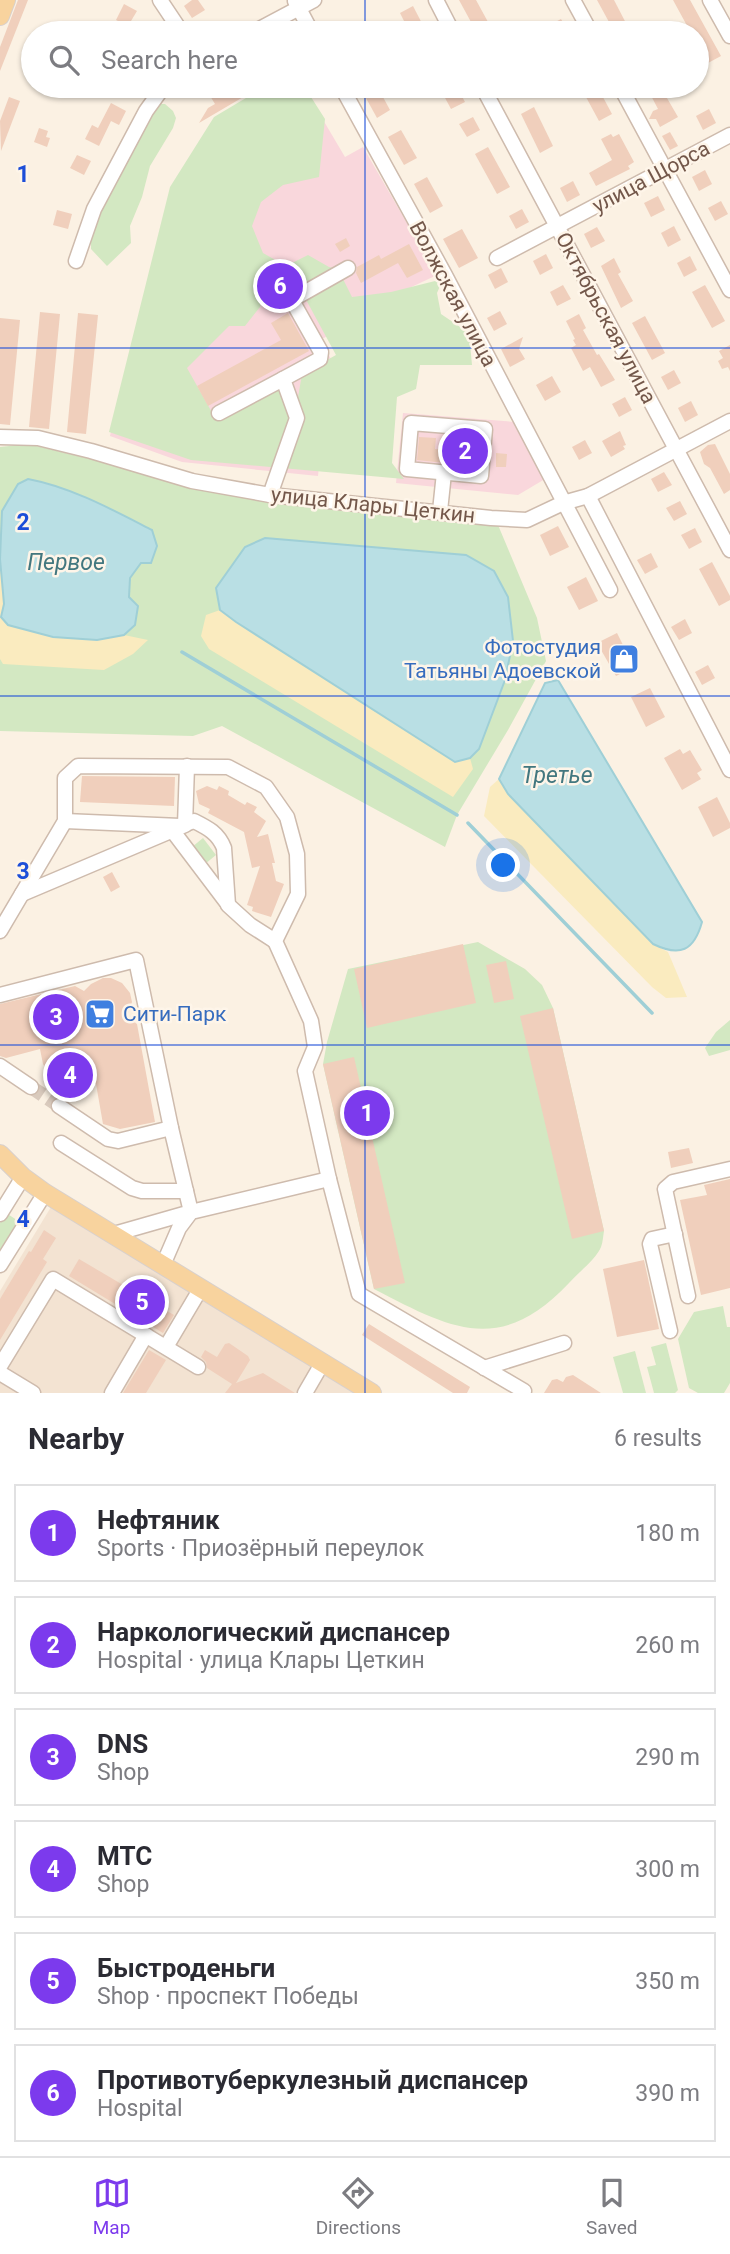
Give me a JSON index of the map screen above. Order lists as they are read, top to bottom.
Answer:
{
  "streets": {
    "street": [
      "улица Щорса",
      "Волжская улица",
      "Октябрьская улица",
      "улица Клары Цеткин"
    ]
  },
  "crossings": [
    ["улица Щорса", "Октябрьская улица"],
    ["Волжская улица", "улица Клары Цеткин"],
    ["Октябрьская улица", "улица Клары Цеткин"]
  ],
  "water": ["Первое", "Третье"],
  "places": {
    "shop": ["Фотостудия Татьяны Адоевской"],
    "supermarket": ["Сити-Парк"]
  },
  "page": {
    "search": "Search here",
    "pins": [
      "6",
      "2",
      "3",
      "4",
      "1",
      "5"
    ],
    "heading": ["Nearby", "6 results"],
    "list": [
      {
        "mark": "1",
        "name": "Нефтяник",
        "note": "Sports · Приозёрный переулок",
        "value": "180 m"
      },
      {
        "mark": "2",
        "name": "Наркологический диспансер",
        "note": "Hospital · улица Клары Цеткин",
        "value": "260 m"
      },
      {
        "mark": "3",
        "name": "DNS",
        "note": "Shop",
        "value": "290 m"
      },
      {
        "mark": "4",
        "name": "МТС",
        "note": "Shop",
        "value": "300 m"
      },
      {
        "mark": "5",
        "name": "Быстроденьги",
        "note": "Shop · проспект Победы",
        "value": "350 m"
      },
      {
        "mark": "6",
        "name": "Противотуберкулезный диспансер",
        "note": "Hospital",
        "value": "390 m"
      }
    ],
    "nav": ["Map", "Directions", "Saved"]
  },
  "grid": {
    "rows": [
      "1",
      "2",
      "3",
      "4"
    ]
  }
}
